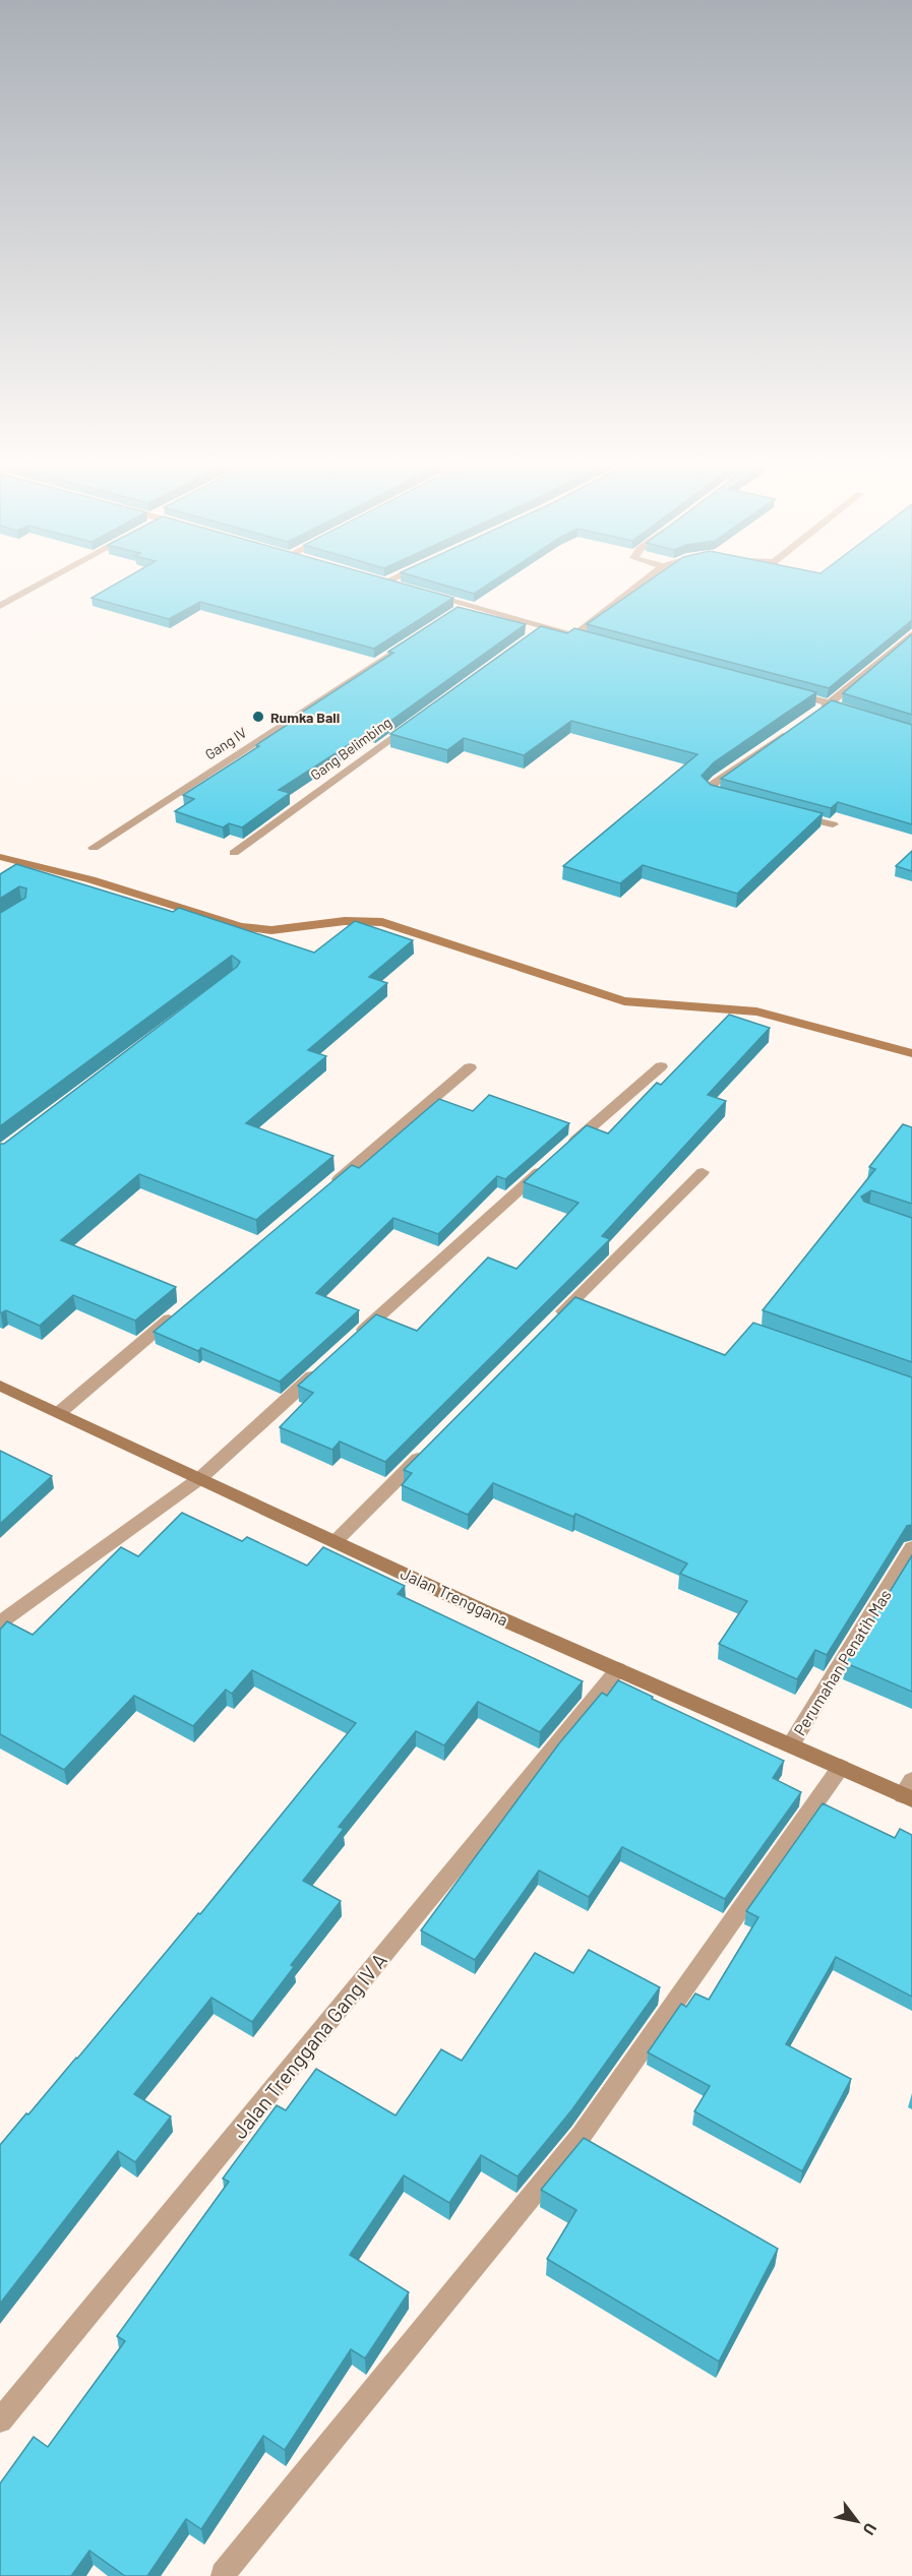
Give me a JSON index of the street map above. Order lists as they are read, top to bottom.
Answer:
{
  "streets": {
    "main road": ["Jalan Trenggana"],
    "street": [
      "Gang IV",
      "Gang Belimbing",
      "Perumahan Penatih Mas",
      "Jalan Trenggana Gang IV A"
    ]
  },
  "crossings": [
    ["Jalan Trenggana", "Perumahan Penatih Mas"],
    ["Jalan Trenggana", "Jalan Trenggana Gang IV A"]
  ],
  "places": ["Rumka Bali"],
  "north": "bottom right"
}
